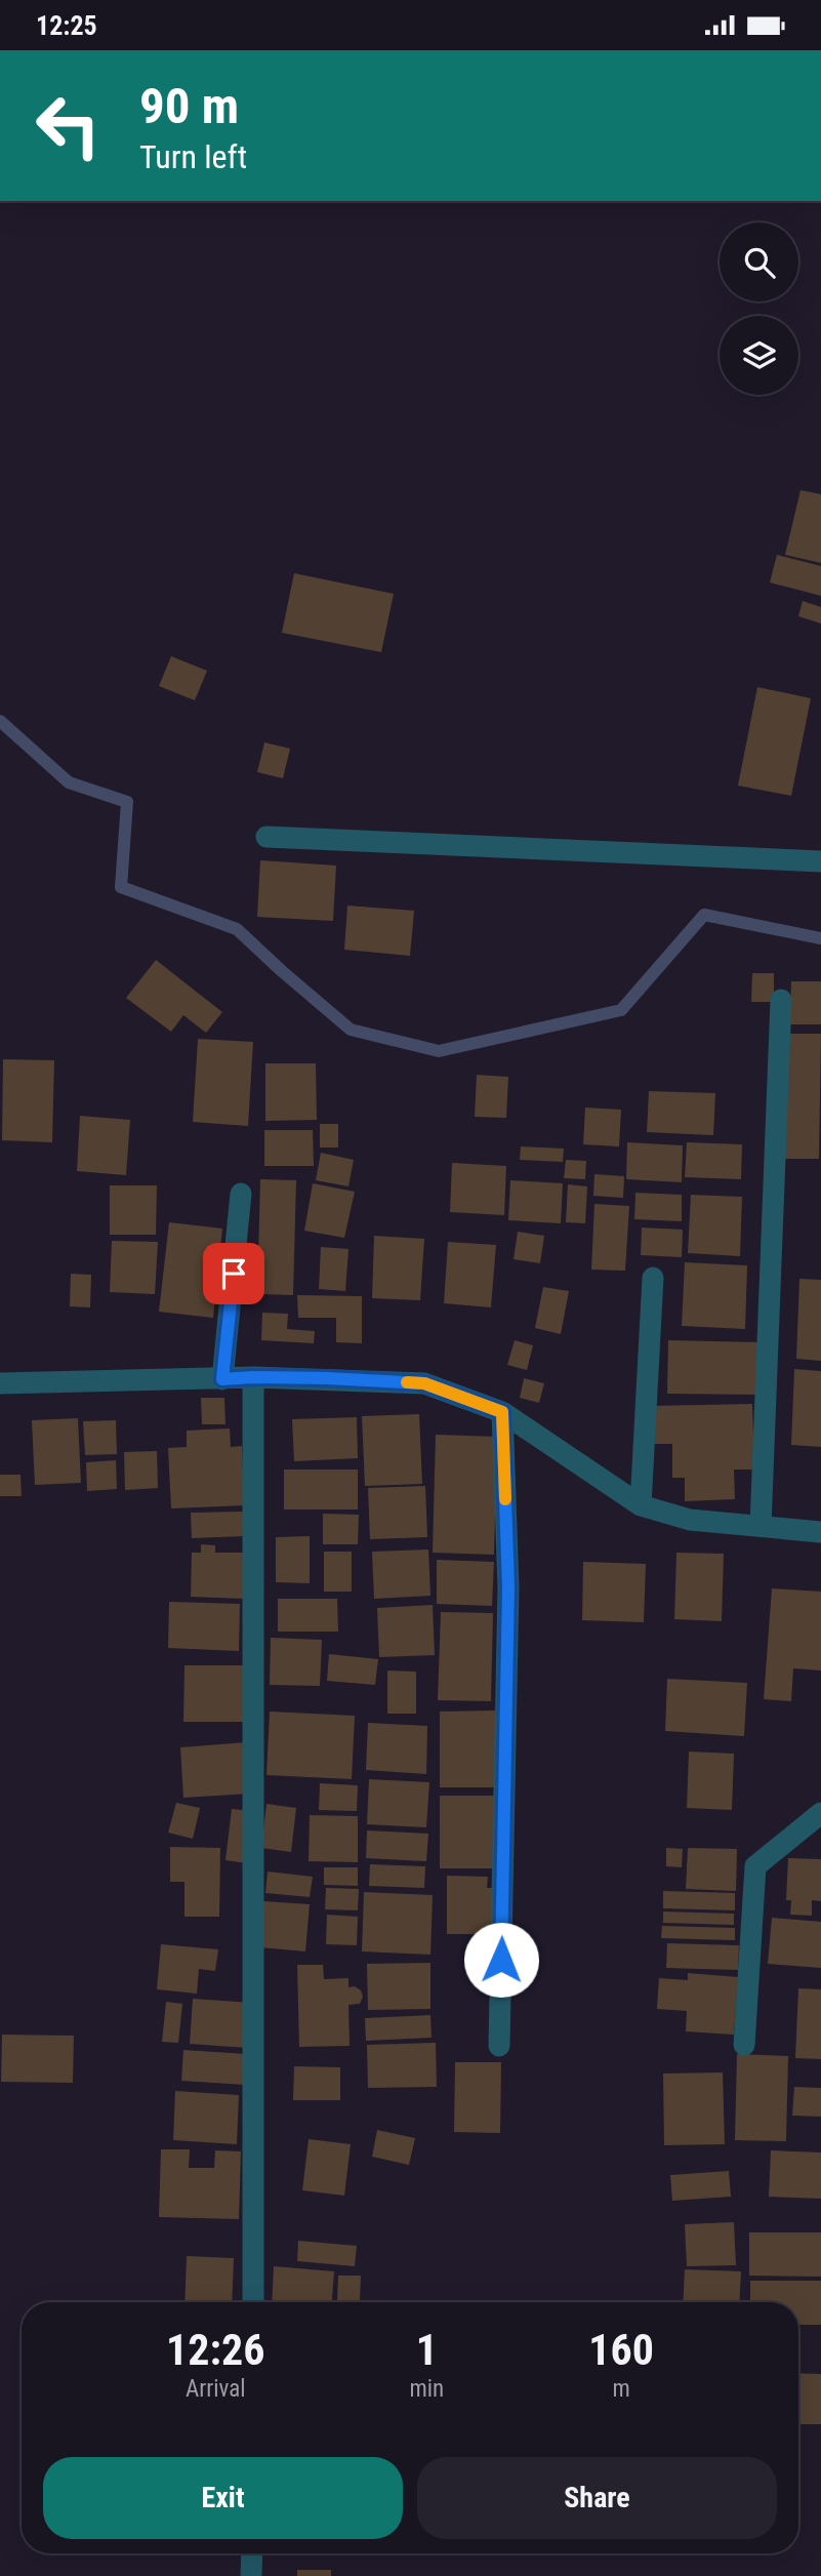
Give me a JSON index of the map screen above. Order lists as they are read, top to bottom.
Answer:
{
  "page": {
    "status": "12:25",
    "turn": ["90 m", "Turn left"],
    "eta": [
      "12:26",
      "Arrival",
      "1",
      "min",
      "160",
      "m"
    ],
    "buttons": ["Exit", "Share"]
  }
}
